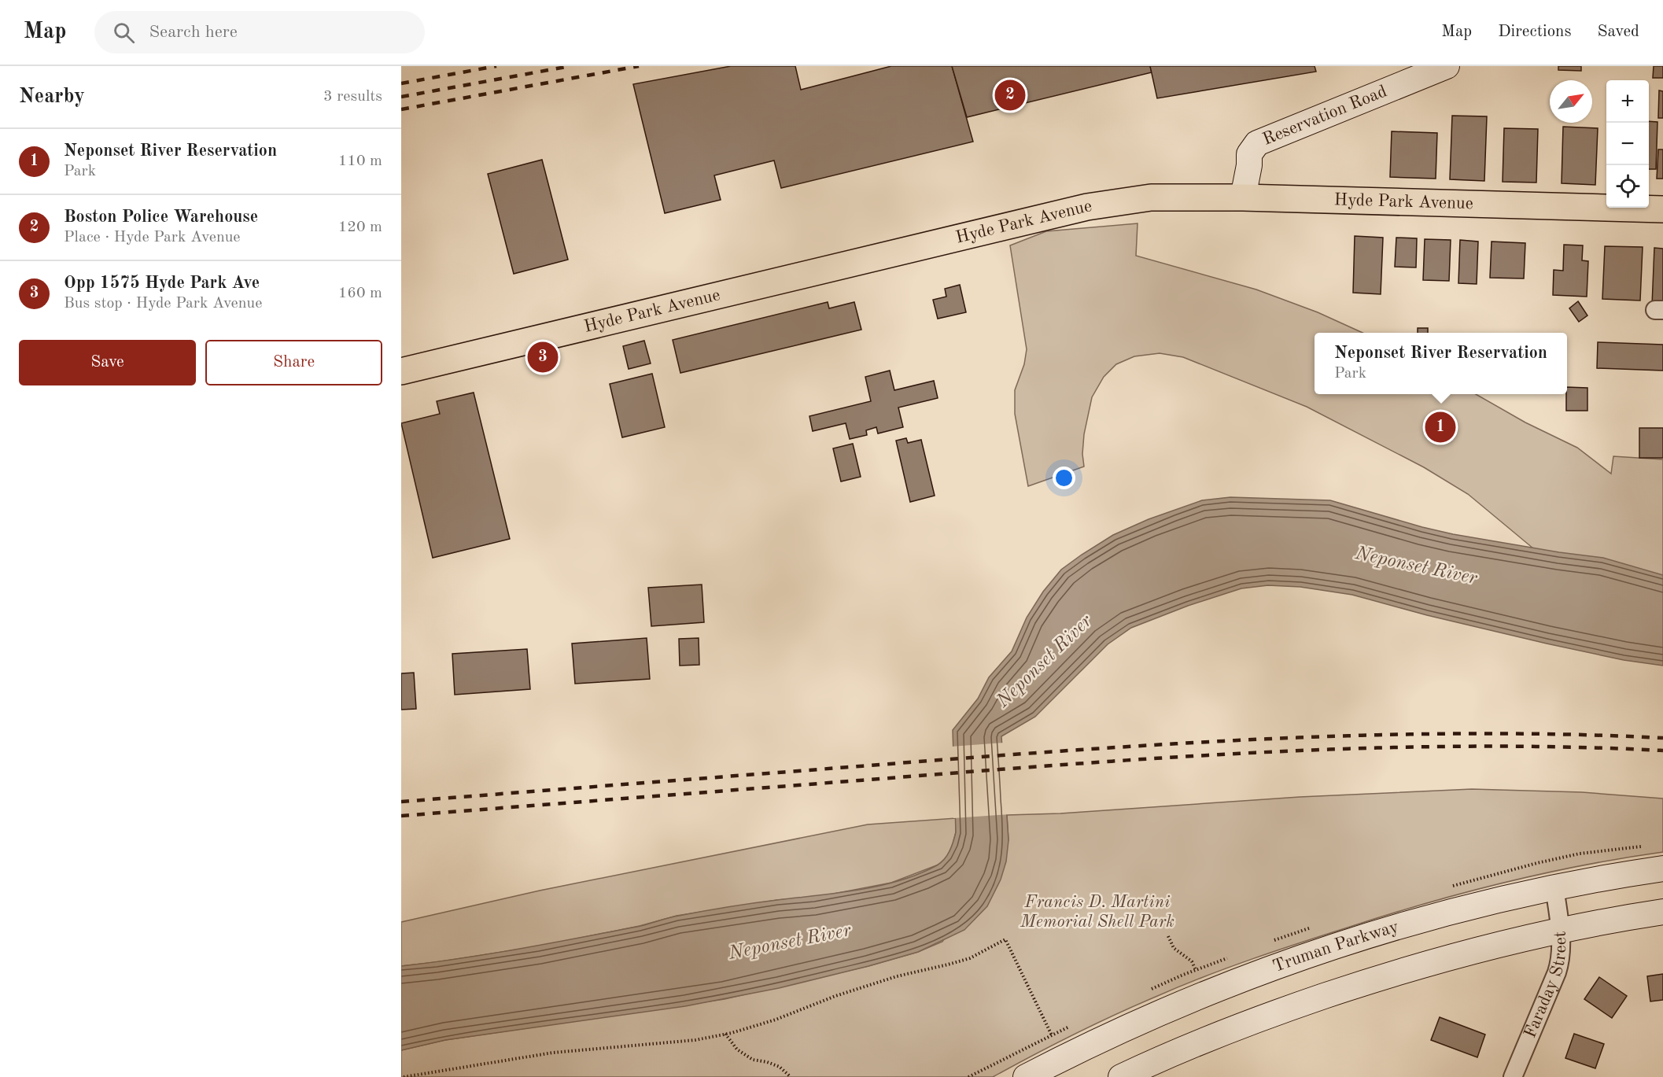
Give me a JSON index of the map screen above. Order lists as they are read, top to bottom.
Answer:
{
  "streets": {
    "main road": ["Reservation Road", "Hyde Park Avenue", "Truman Parkway"],
    "street": ["Faraday Street"]
  },
  "crossings": [
    ["Reservation Road", "Hyde Park Avenue"],
    ["Truman Parkway", "Faraday Street"]
  ],
  "water": ["Neponset River"],
  "parks": ["Francis D. Martini Memorial Shell Park"],
  "north": "top right",
  "page": {
    "header": "Map",
    "search": "Search here",
    "nav": ["Map", "Directions", "Saved"],
    "heading": ["Nearby", "3 results"],
    "pins": ["2", "3", "1"],
    "map_buttons": ["+", "−"],
    "list": [
      {
        "mark": "1",
        "name": "Neponset River Reservation",
        "note": "Park",
        "value": "110 m"
      },
      {
        "mark": "2",
        "name": "Boston Police Warehouse",
        "note": "Place · Hyde Park Avenue",
        "value": "120 m"
      },
      {
        "mark": "3",
        "name": "Opp 1575 Hyde Park Ave",
        "note": "Bus stop · Hyde Park Avenue",
        "value": "160 m"
      }
    ],
    "buttons": ["Save", "Share"],
    "popup": ["Neponset River Reservation", "Park"]
  }
}
